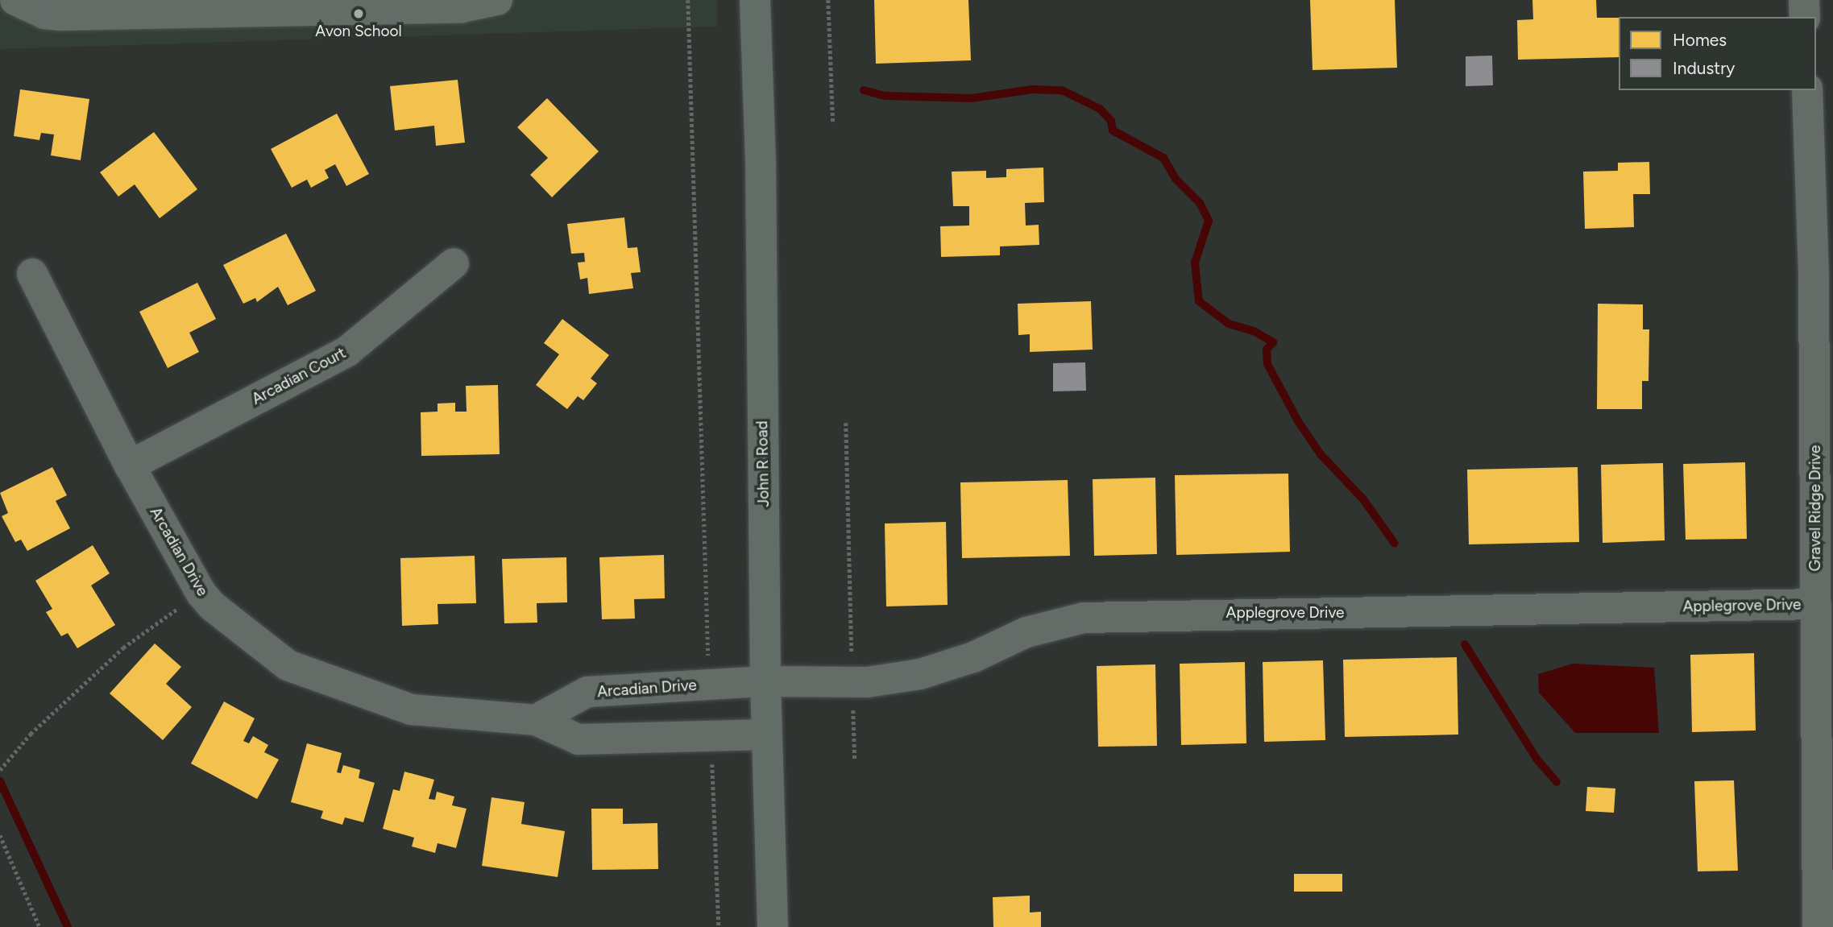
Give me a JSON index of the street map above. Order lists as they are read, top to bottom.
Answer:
{
  "streets": {
    "main road": ["John R Road"],
    "street": [
      "Arcadian Court",
      "Gravel Ridge Drive",
      "Arcadian Drive",
      "Applegrove Drive"
    ]
  },
  "crossings": [
    ["Arcadian Court", "Arcadian Drive"],
    ["John R Road", "Arcadian Drive"],
    ["John R Road", "Applegrove Drive"],
    ["Gravel Ridge Drive", "Applegrove Drive"],
    ["Arcadian Drive", "Applegrove Drive"]
  ],
  "places": ["Avon School"],
  "legend": ["Homes", "Industry"]
}
